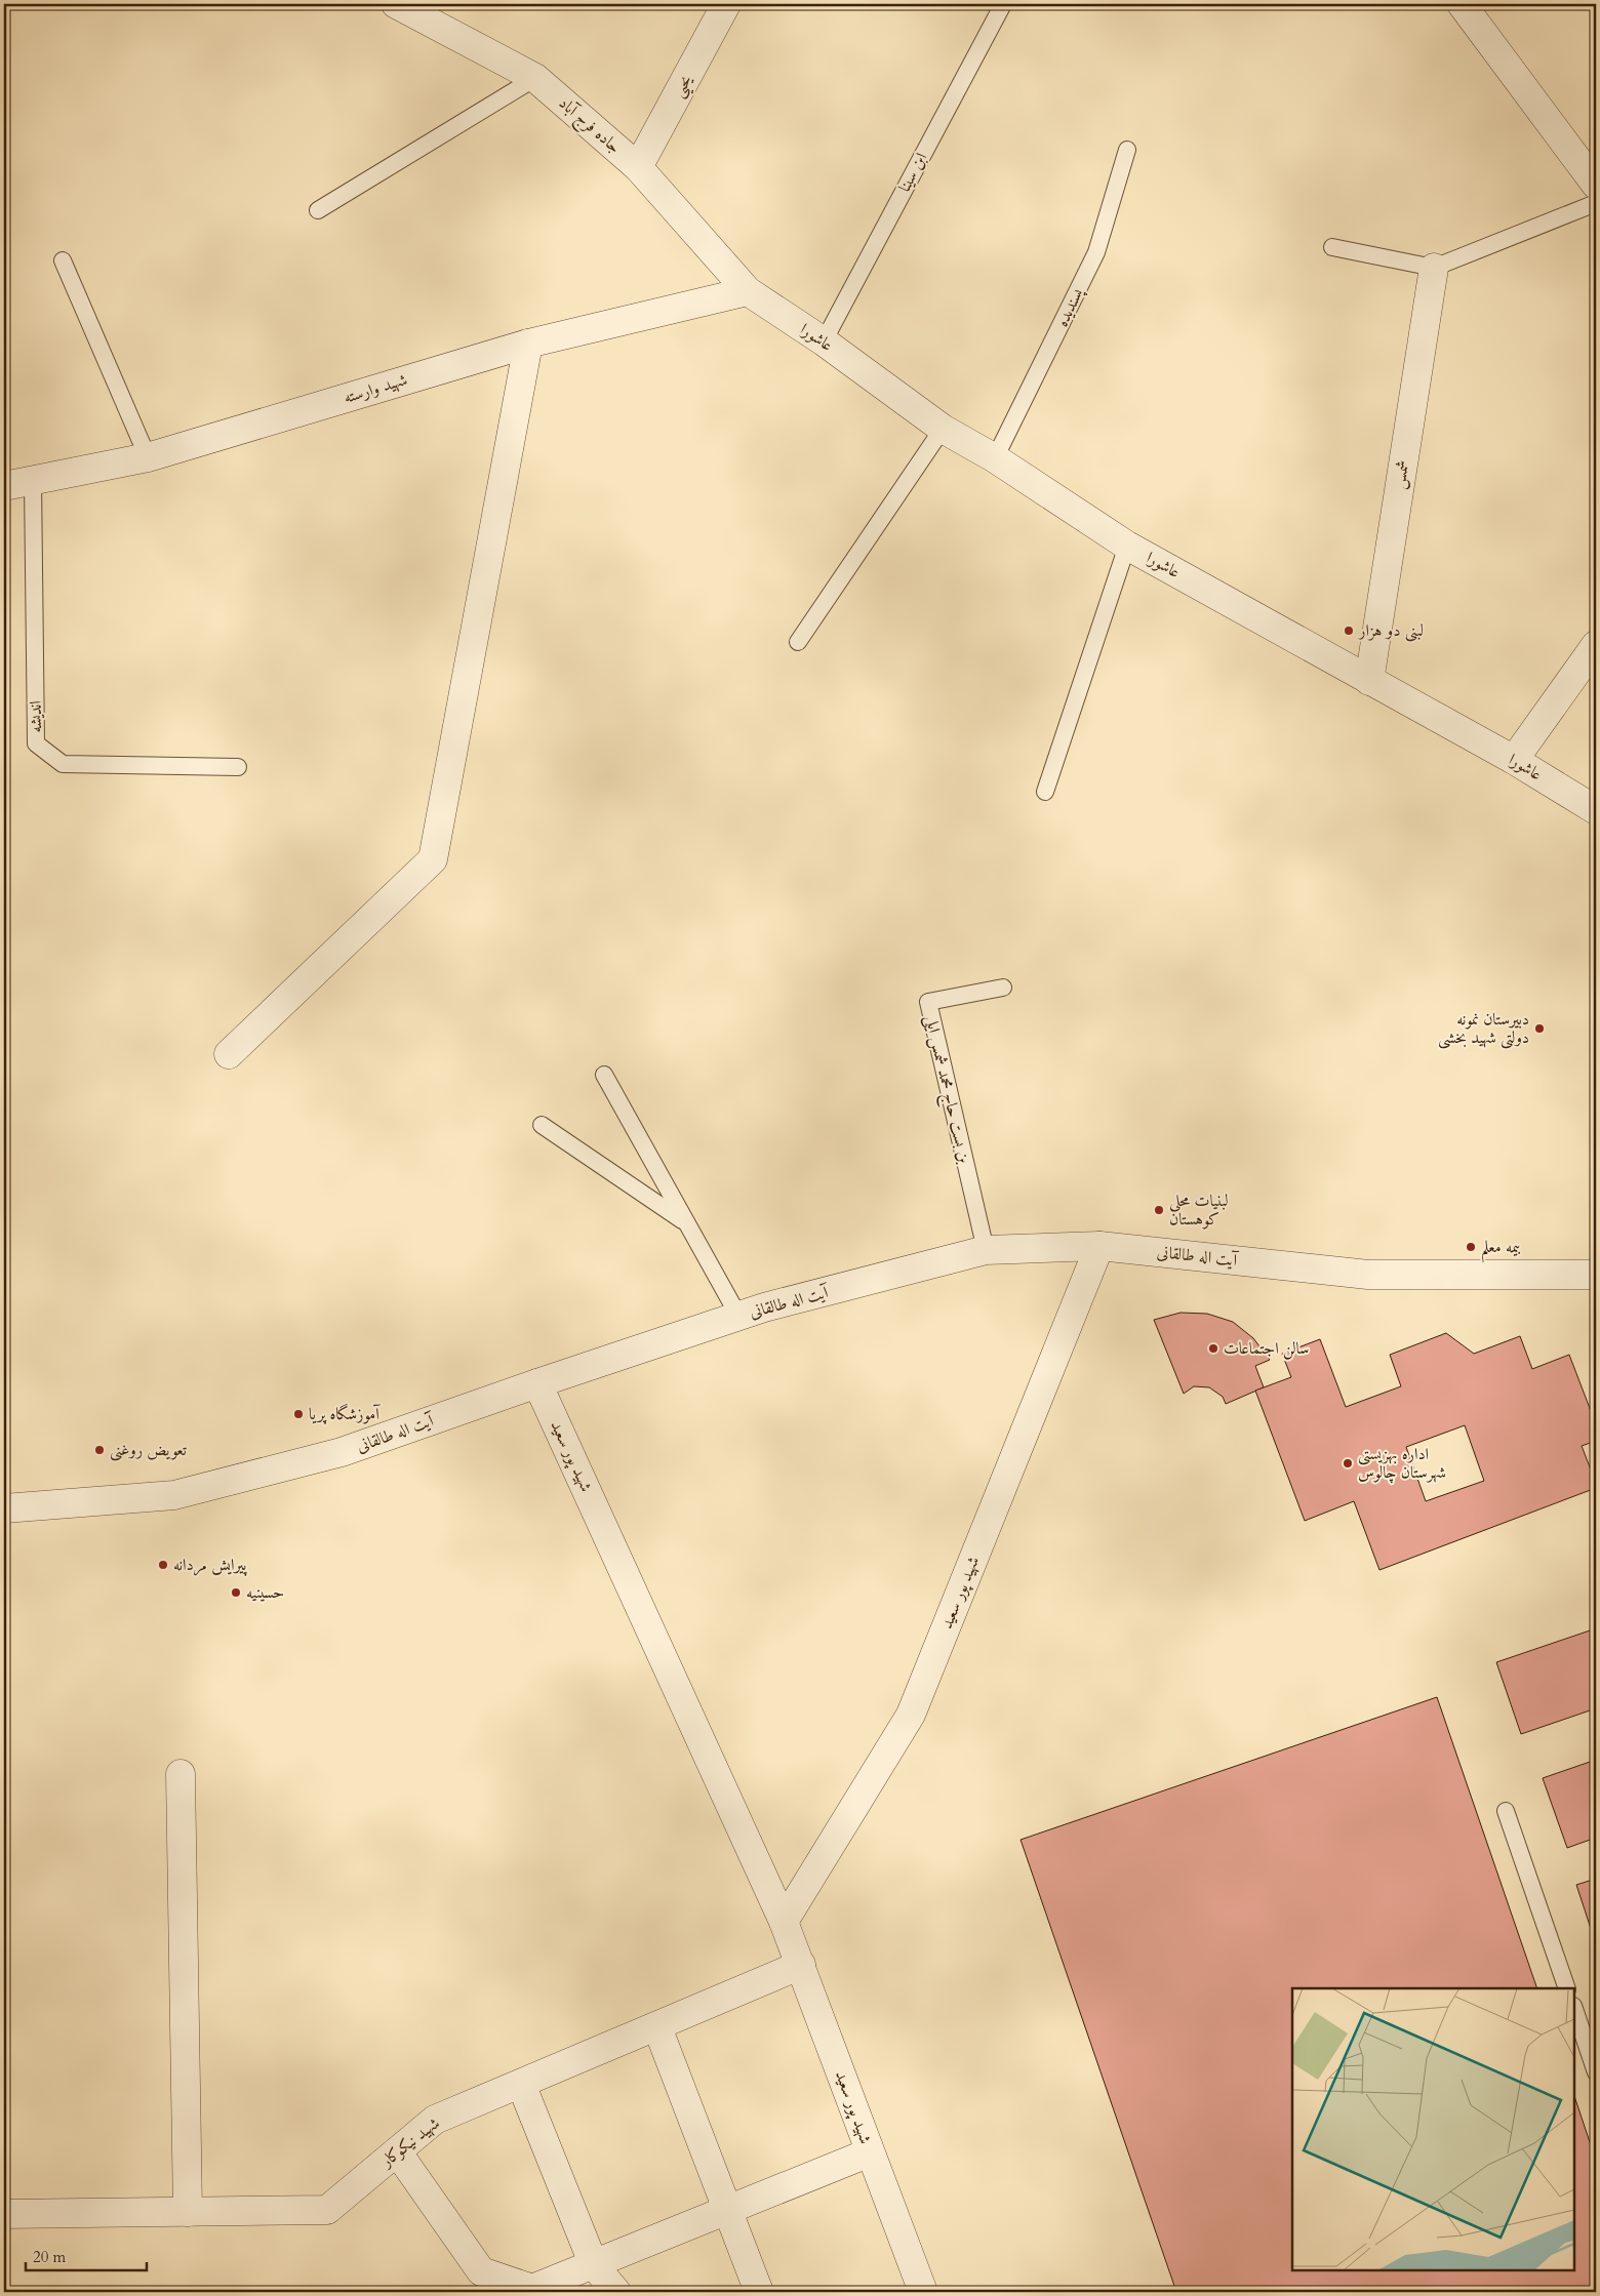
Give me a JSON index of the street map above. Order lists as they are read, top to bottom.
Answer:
{
  "streets": {
    "street": [
      "یحیی",
      "جاده فرج آباد",
      "عاشورا",
      "شهید وارسته",
      "شمس",
      "آیت اله طالقانی",
      "شهید پور سعید",
      "شهید نیکوکار"
    ],
    "lane": [
      "ابن سینا",
      "پسندیده",
      "اندیشه",
      "بن بست حاج محمد شمس ایلی"
    ]
  },
  "crossings": [
    ["یحیی", "جاده فرج آباد"],
    ["جاده فرج آباد", "عاشورا"],
    ["جاده فرج آباد", "شهید وارسته"],
    ["ابن سینا", "عاشورا"],
    ["پسندیده", "عاشورا"],
    ["عاشورا", "شهید وارسته"],
    ["عاشورا", "شمس"],
    ["شهید وارسته", "اندیشه"],
    ["بن بست حاج محمد شمس ایلی", "آیت اله طالقانی"],
    ["آیت اله طالقانی", "شهید پور سعید"],
    ["شهید پور سعید", "شهید نیکوکار"]
  ],
  "places": [
    "لبنی دو هزار",
    "دبیرستان نمونه دولتی شهید بخشی",
    "لبنیات محلی کوهستان",
    "بیمه معلم",
    "سالن اجتماعات",
    "آموزشگاه پریا",
    "تعویض روغنی",
    "اداره بهزیستی شهرستان چالوس",
    "پیرایش مردانه",
    "حسینیه"
  ],
  "scale_bar": "20 m"
}
